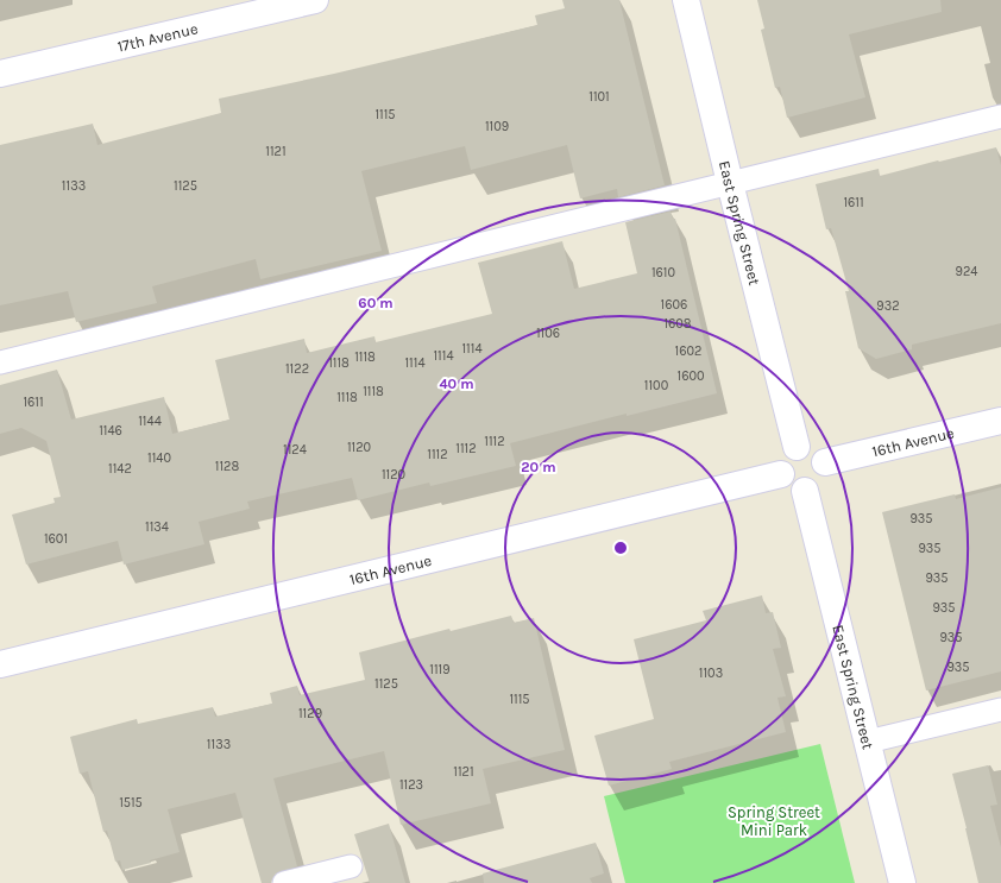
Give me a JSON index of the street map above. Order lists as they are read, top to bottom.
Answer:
{
  "streets": {
    "street": ["17th Avenue", "East Spring Street", "16th Avenue"]
  },
  "crossings": [
    ["East Spring Street", "16th Avenue"]
  ],
  "parks": ["Spring Street Mini Park"],
  "house_numbers": [
    "1101",
    "1115",
    "1109",
    "1121",
    "1133",
    "1125",
    "1611",
    "924",
    "1610",
    "1606",
    "932",
    "1608",
    "1106",
    "1114",
    "1602",
    "1114",
    "1118",
    "1118",
    "1114",
    "1122",
    "1600",
    "1100",
    "1118",
    "1118",
    "1611",
    "1144",
    "1146",
    "1112",
    "1120",
    "1112",
    "1124",
    "1112",
    "1140",
    "1128",
    "1142",
    "1120",
    "935",
    "1134",
    "1601",
    "935",
    "935",
    "935",
    "935",
    "935",
    "1119",
    "1103",
    "1125",
    "1115",
    "1129",
    "1133",
    "1121",
    "1123",
    "1515"
  ],
  "rings": ["60 m", "40 m", "20 m"]
}
